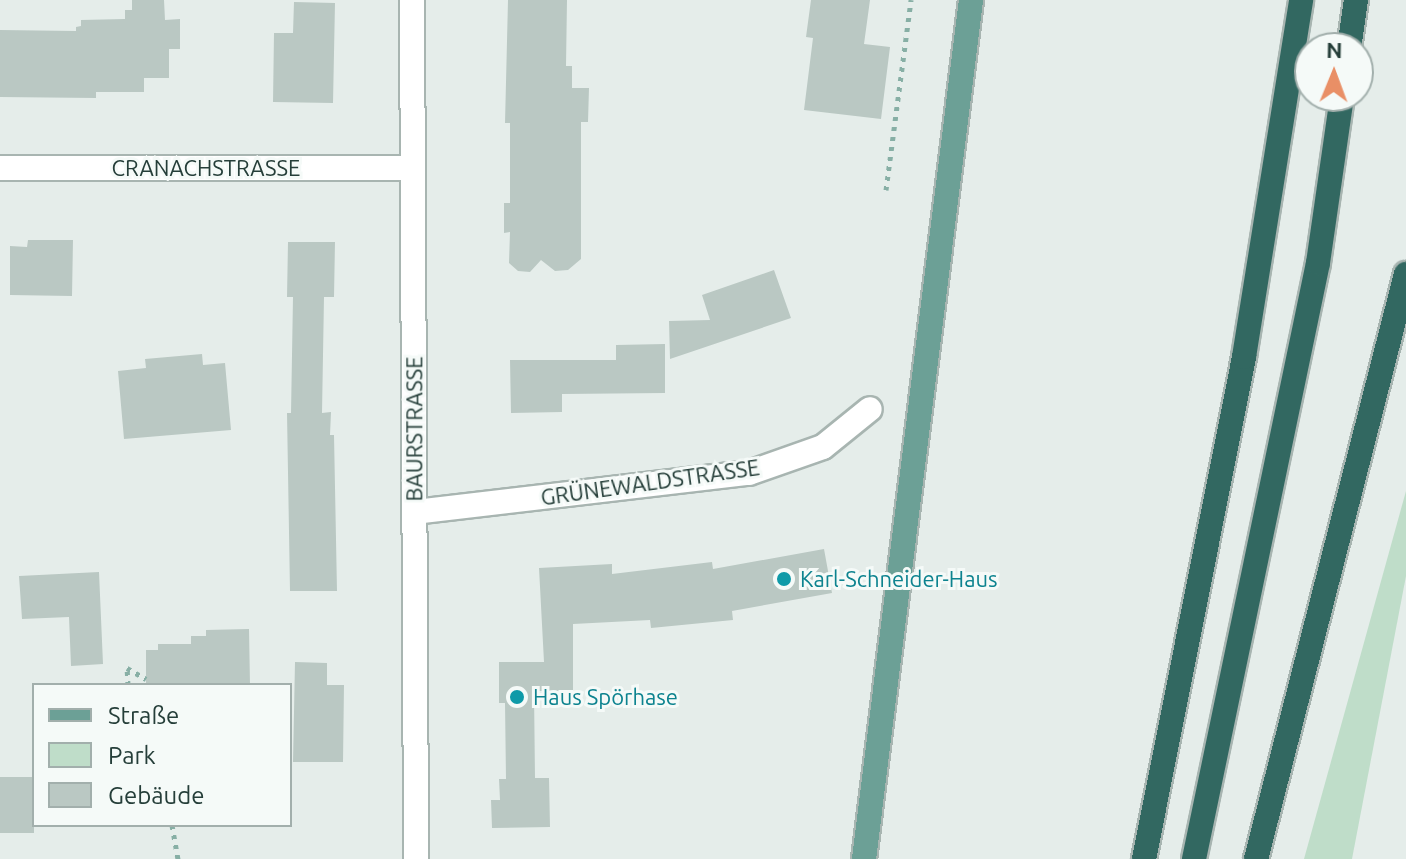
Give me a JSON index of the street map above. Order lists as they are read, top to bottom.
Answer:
{
  "streets": {
    "street": ["CRANACHSTRASSE", "BAURSTRASSE", "GRÜNEWALDSTRASSE"]
  },
  "crossings": [
    ["CRANACHSTRASSE", "BAURSTRASSE"],
    ["BAURSTRASSE", "GRÜNEWALDSTRASSE"]
  ],
  "places": ["Karl-Schneider-Haus", "Haus Spörhase"],
  "legend": ["Straße", "Park", "Gebäude"],
  "north": "top"
}
